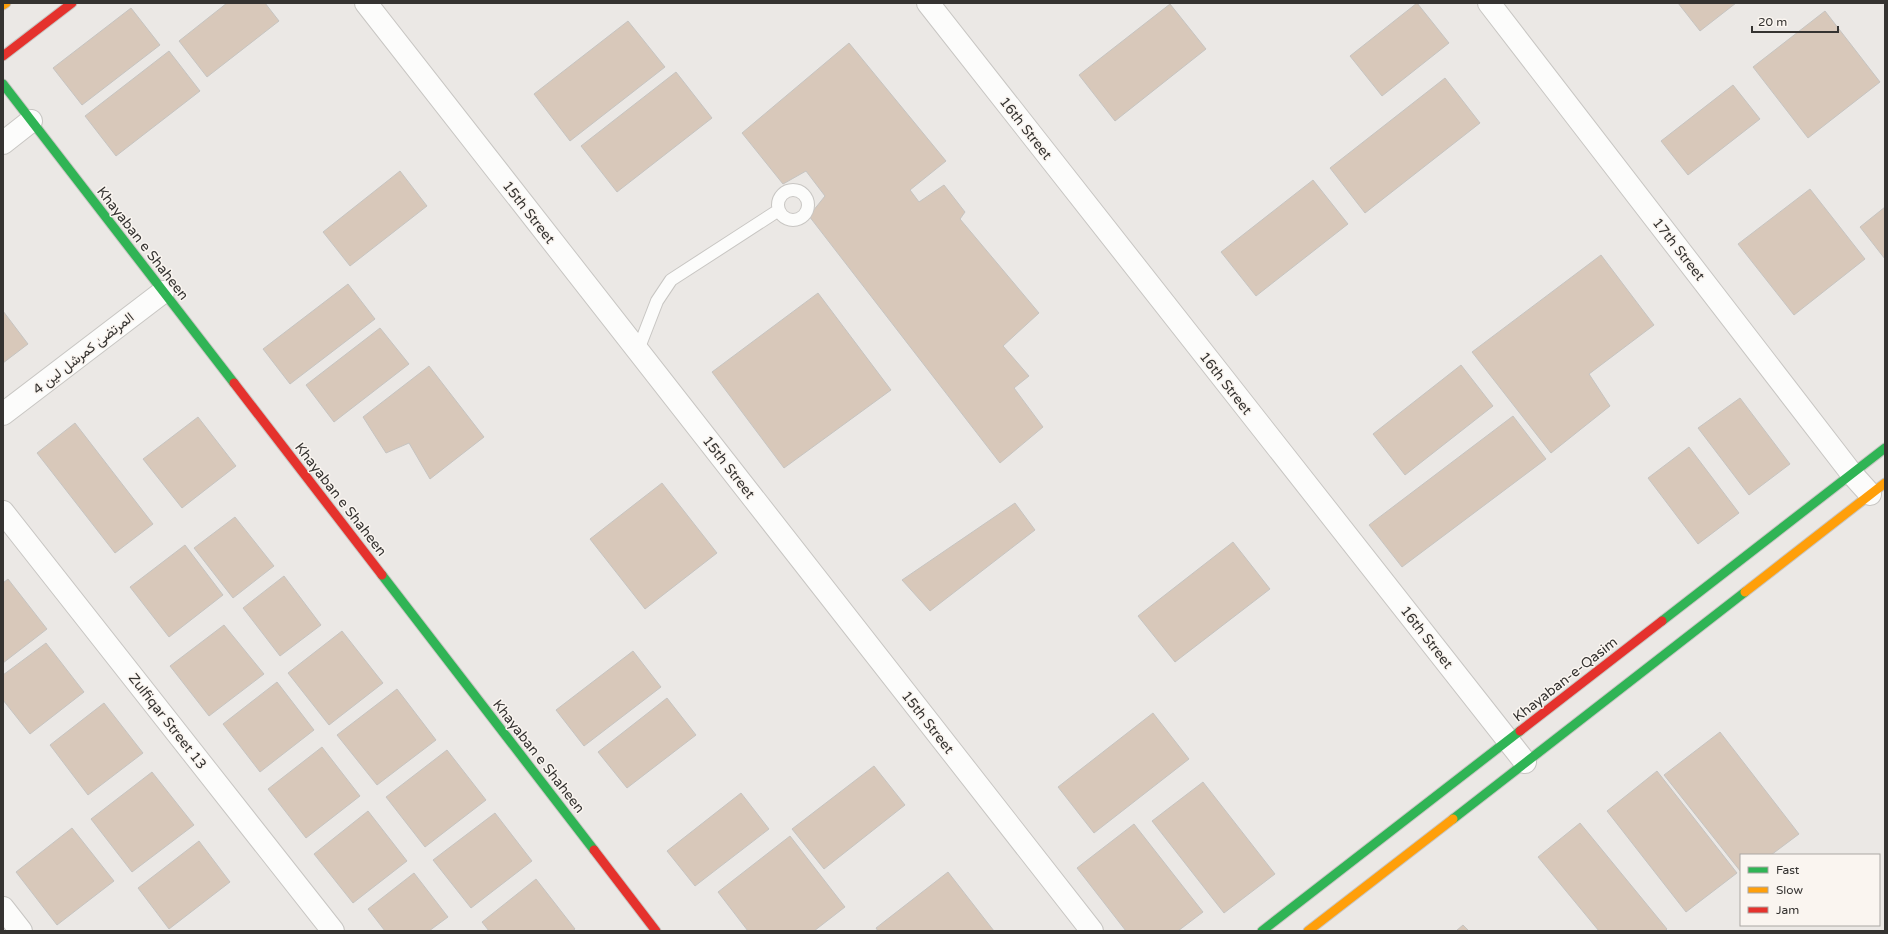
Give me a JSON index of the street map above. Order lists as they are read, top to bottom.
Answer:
{
  "streets": {
    "street": [
      "16th Street",
      "15th Street",
      "Khayaban e Shaheen",
      "17th Street",
      "المرتضیٰ کمرشل لین 4",
      "Khayaban-e-Qasim",
      "Zulfiqar Street 13"
    ]
  },
  "crossings": [
    ["16th Street", "Khayaban-e-Qasim"],
    ["Khayaban e Shaheen", "المرتضیٰ کمرشل لین 4"],
    ["17th Street", "Khayaban-e-Qasim"]
  ],
  "legend": ["Fast", "Slow", "Jam"],
  "scale_bar": "20 m"
}
